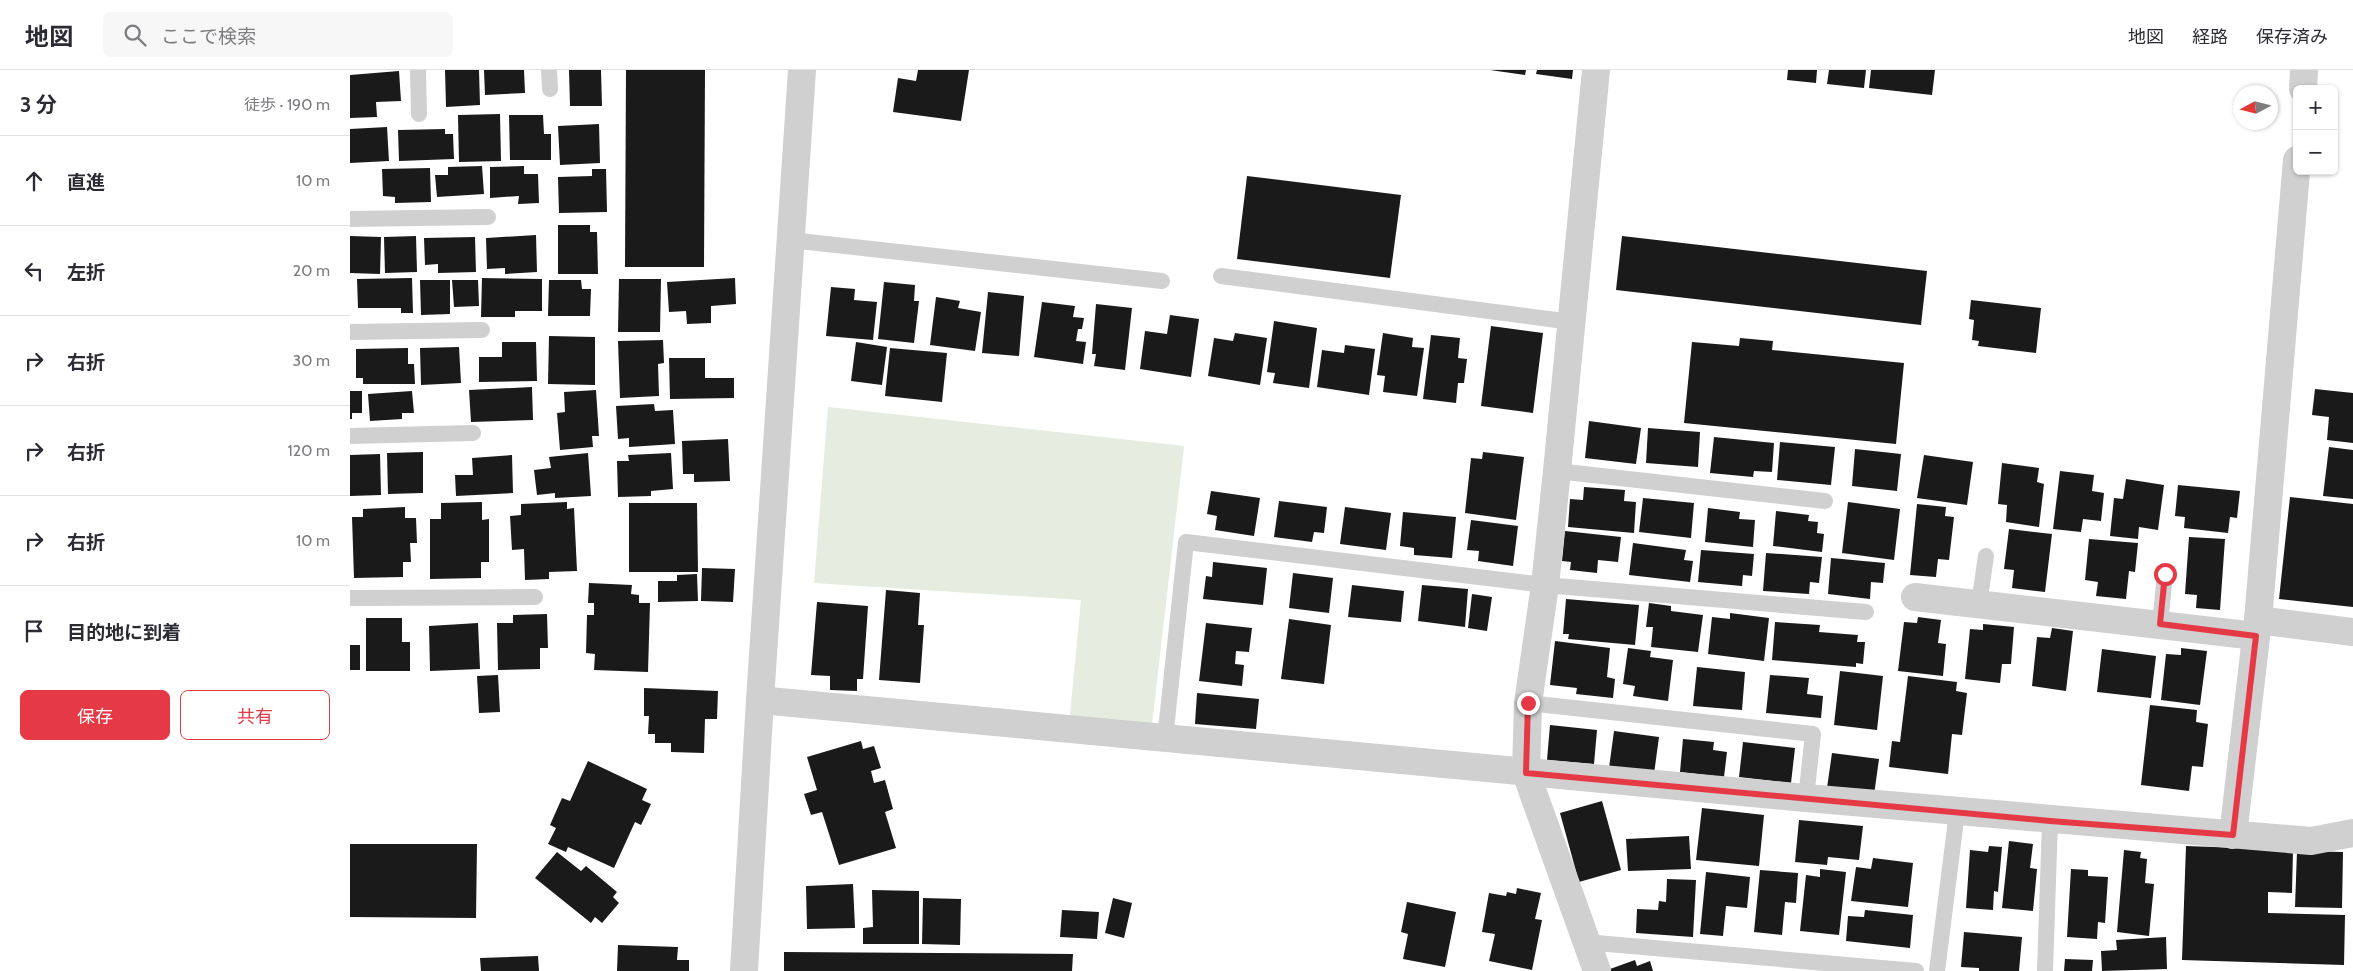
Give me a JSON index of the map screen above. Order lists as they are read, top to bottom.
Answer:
{
  "north": "left",
  "page": {
    "header": "地図",
    "search": "ここで検索",
    "nav": ["地図", "経路", "保存済み"],
    "heading": ["3 分", "徒歩 · 190 m"],
    "map_buttons": ["+", "−"],
    "list": [
      ["直進", "10 m"],
      ["左折", "20 m"],
      ["右折", "30 m"],
      ["右折", "120 m"],
      ["右折", "10 m"],
      "目的地に到着"
    ],
    "buttons": ["保存", "共有"]
  }
}
